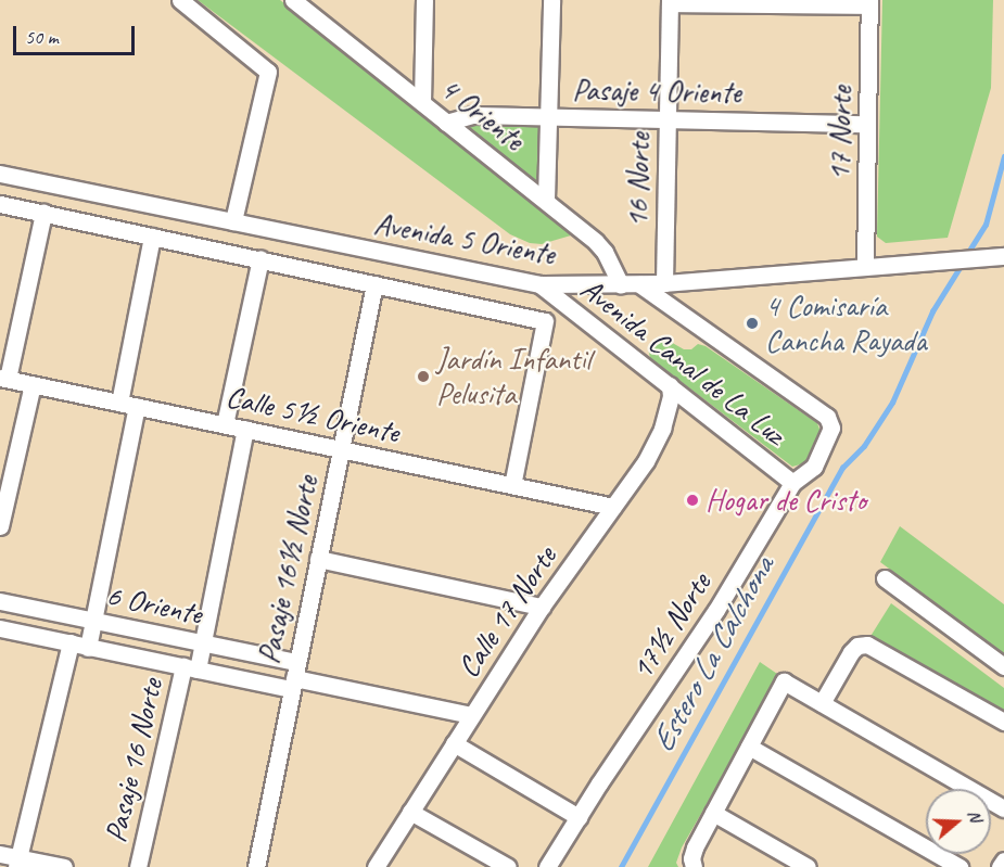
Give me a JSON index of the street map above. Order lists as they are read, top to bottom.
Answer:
{
  "streets": {
    "street": [
      "Pasaje 4 Oriente",
      "4 Oriente",
      "17 Norte",
      "16 Norte",
      "Avenida 5 Oriente",
      "Avenida Canal de La Luz",
      "Calle 5½ Oriente",
      "Pasaje 16½ Norte",
      "6 Oriente",
      "Calle 17 Norte",
      "17½ Norte",
      "Pasaje 16 Norte"
    ]
  },
  "crossings": [
    ["Pasaje 4 Oriente", "4 Oriente"],
    ["Pasaje 4 Oriente", "17 Norte"],
    ["Pasaje 4 Oriente", "16 Norte"],
    ["4 Oriente", "Avenida 5 Oriente"],
    ["17 Norte", "Avenida 5 Oriente"],
    ["16 Norte", "Avenida 5 Oriente"],
    ["Avenida 5 Oriente", "Avenida Canal de La Luz"],
    ["Avenida 5 Oriente", "17½ Norte"],
    ["Avenida Canal de La Luz", "Calle 17 Norte"],
    ["Avenida Canal de La Luz", "17½ Norte"],
    ["Calle 5½ Oriente", "Pasaje 16½ Norte"],
    ["Calle 5½ Oriente", "Calle 17 Norte"],
    ["Calle 5½ Oriente", "Pasaje 16 Norte"],
    ["Pasaje 16½ Norte", "6 Oriente"],
    ["6 Oriente", "Calle 17 Norte"],
    ["6 Oriente", "Pasaje 16 Norte"]
  ],
  "water": ["Estero La Calchona"],
  "places": ["4 Comisaría Cancha Rayada", "Jardín Infantil Pelusita", "Hogar de Cristo"],
  "scale_bar": "50 m",
  "north": "right"
}
